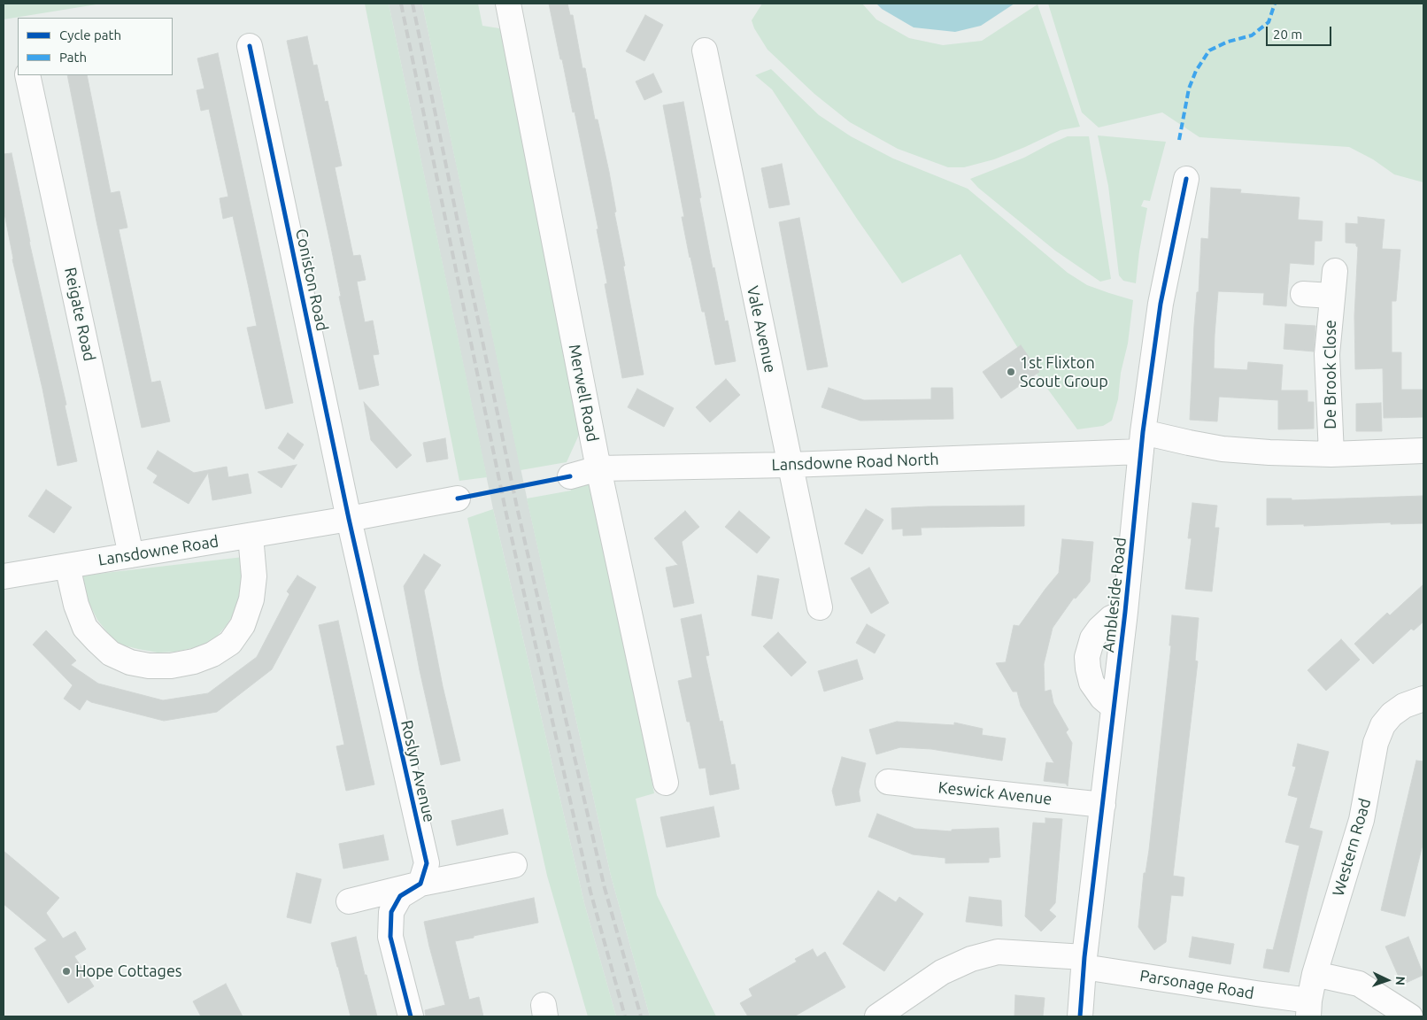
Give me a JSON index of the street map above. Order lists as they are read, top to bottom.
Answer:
{
  "streets": {
    "street": [
      "Coniston Road",
      "Reigate Road",
      "Vale Avenue",
      "De Brook Close",
      "Merwell Road",
      "Lansdowne Road North",
      "Lansdowne Road",
      "Ambleside Road",
      "Roslyn Avenue",
      "Keswick Avenue",
      "Western Road",
      "Parsonage Road"
    ]
  },
  "crossings": [
    ["Coniston Road", "Lansdowne Road"],
    ["Coniston Road", "Roslyn Avenue"],
    ["Reigate Road", "Lansdowne Road"],
    ["Vale Avenue", "Lansdowne Road North"],
    ["De Brook Close", "Lansdowne Road North"],
    ["Merwell Road", "Lansdowne Road North"],
    ["Lansdowne Road North", "Ambleside Road"],
    ["Lansdowne Road", "Roslyn Avenue"],
    ["Ambleside Road", "Keswick Avenue"],
    ["Ambleside Road", "Parsonage Road"],
    ["Western Road", "Parsonage Road"]
  ],
  "places": ["1st Flixton Scout Group", "Hope Cottages"],
  "legend": ["Cycle path", "Path"],
  "scale_bar": "20 m",
  "north": "right"
}
